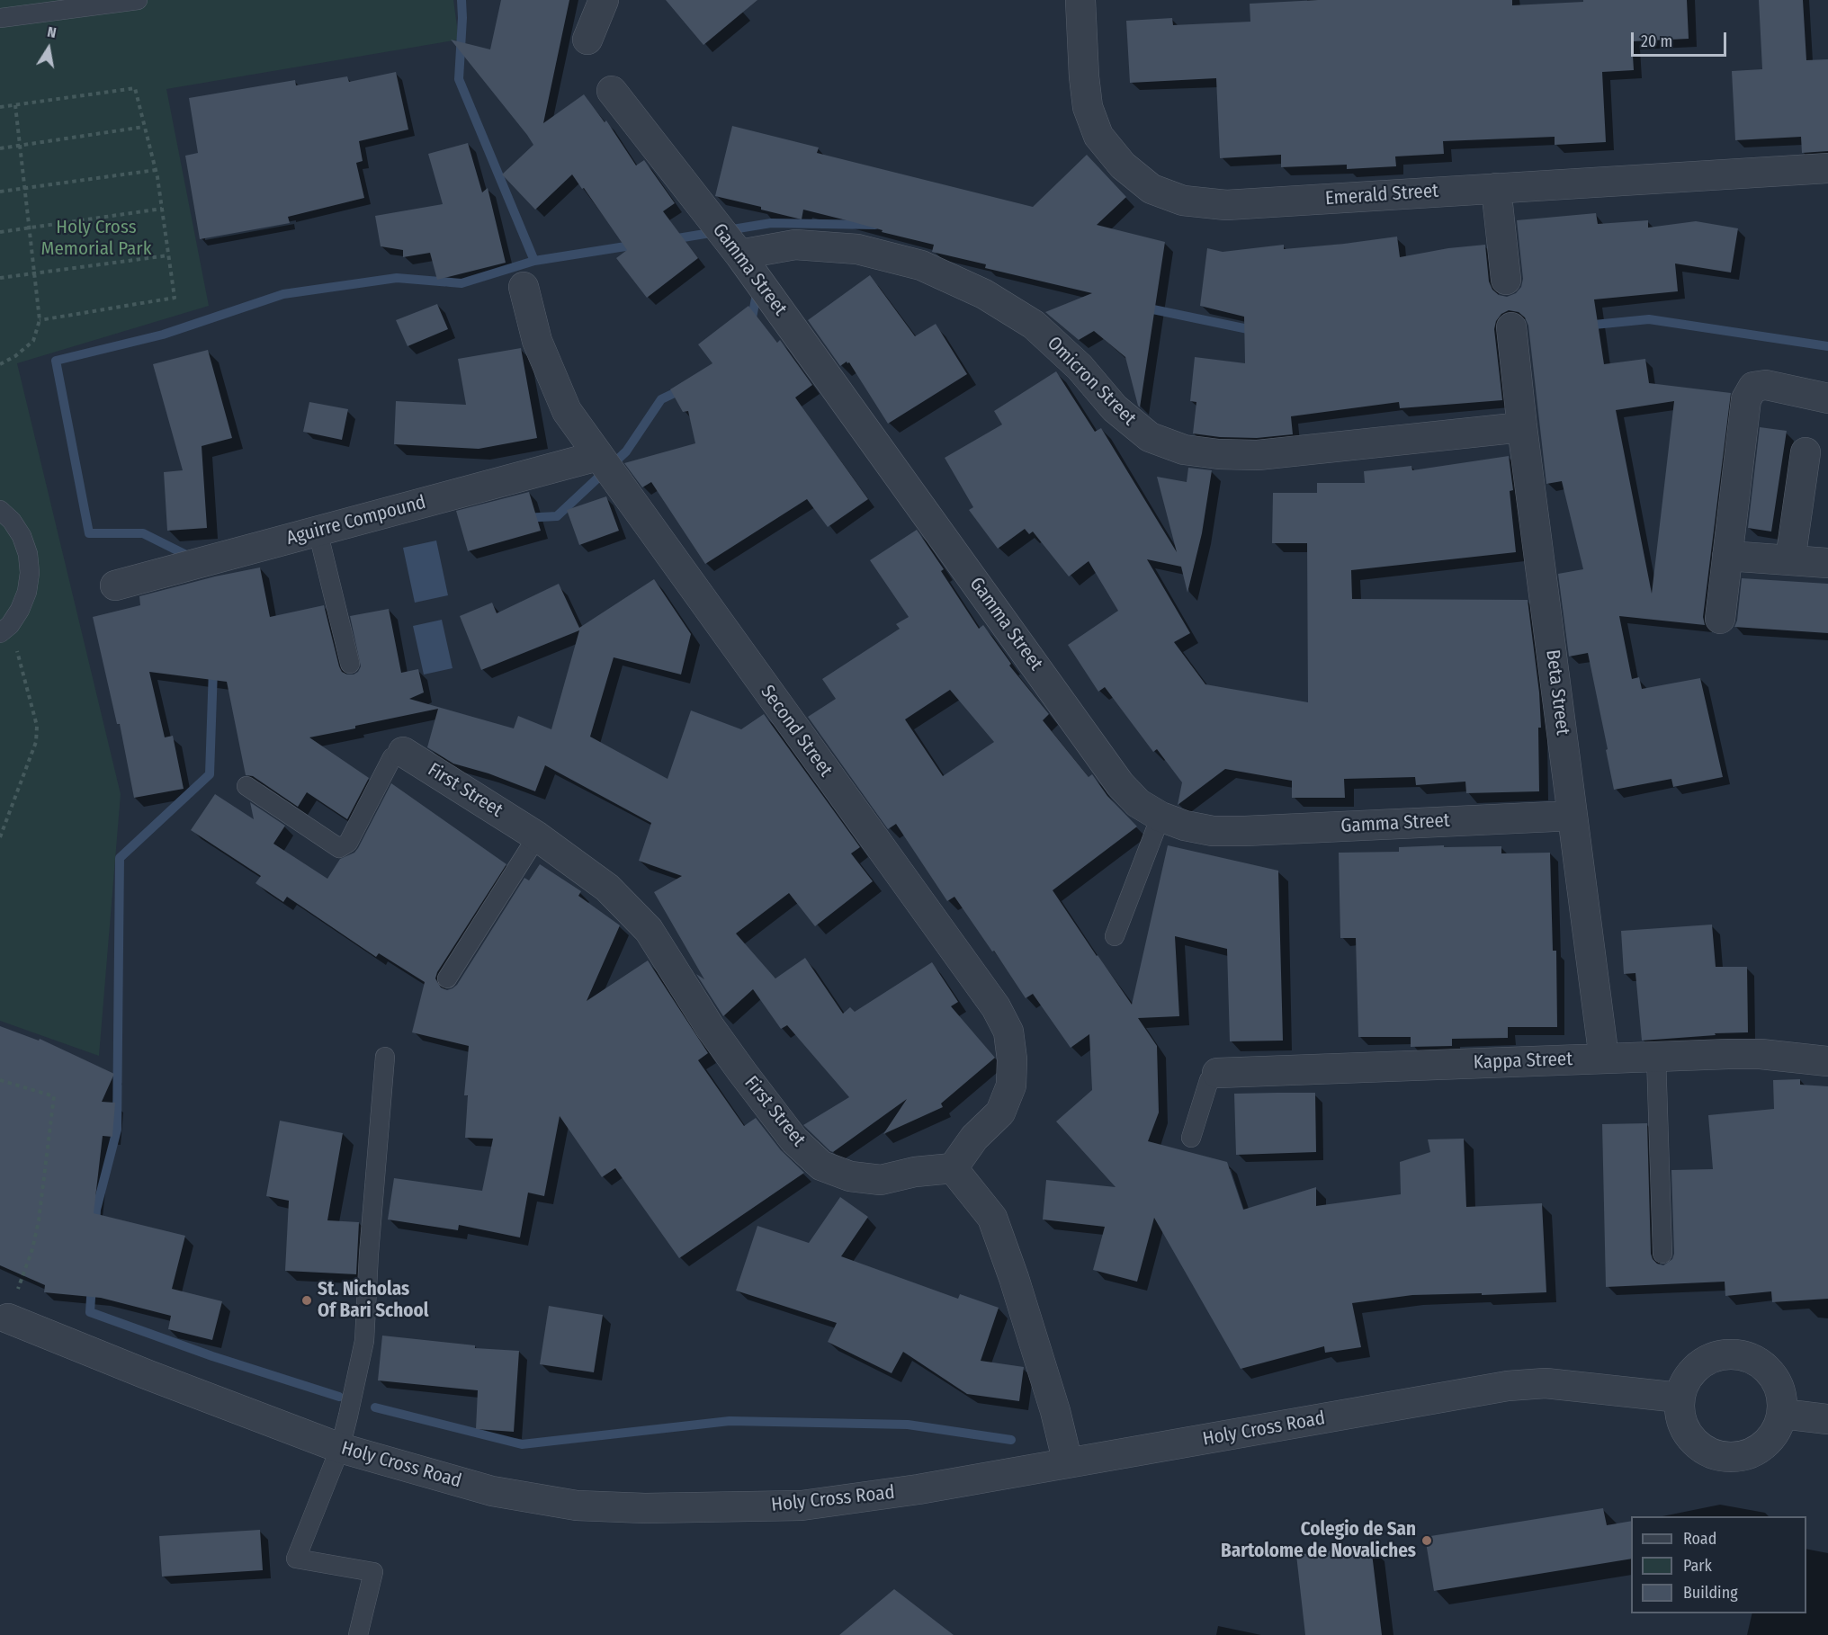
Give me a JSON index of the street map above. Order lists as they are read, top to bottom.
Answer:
{
  "streets": {
    "street": [
      "Emerald Street",
      "Gamma Street",
      "Omicron Street",
      "Aguirre Compound",
      "Beta Street",
      "Second Street",
      "First Street",
      "Kappa Street",
      "Holy Cross Road"
    ]
  },
  "crossings": [
    ["Gamma Street", "Omicron Street"],
    ["Gamma Street", "Beta Street"],
    ["Omicron Street", "Beta Street"],
    ["Aguirre Compound", "Second Street"],
    ["Beta Street", "Kappa Street"],
    ["Second Street", "First Street"]
  ],
  "parks": ["Holy Cross Memorial Park"],
  "places": ["St. Nicholas Of Bari School", "Colegio de San Bartolome de Novaliches"],
  "legend": ["Road", "Park", "Building"],
  "scale_bar": "20 m",
  "north": "top"
}
